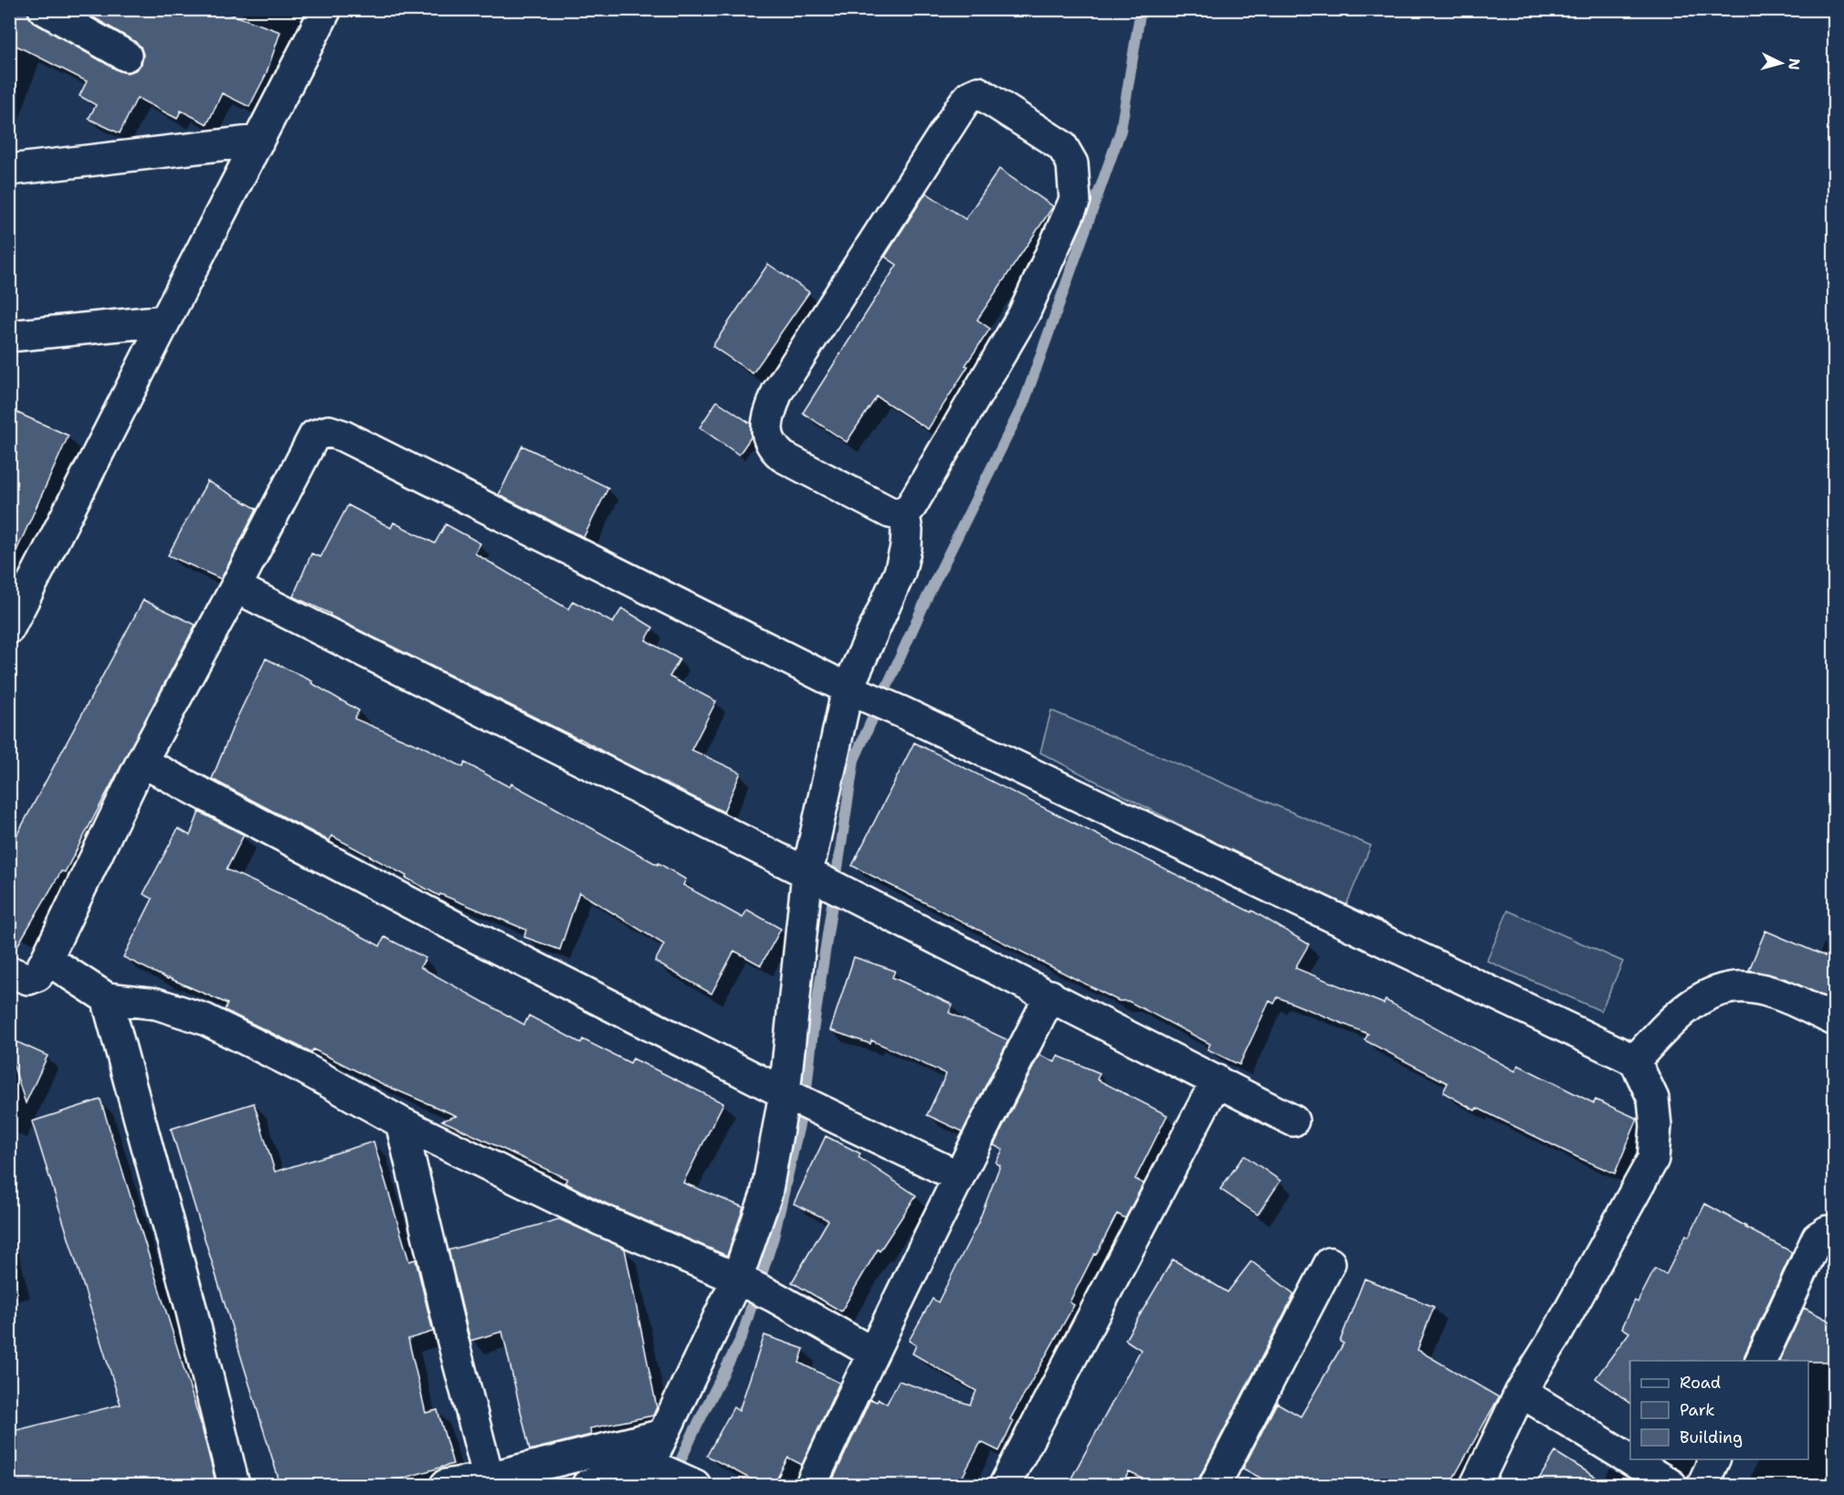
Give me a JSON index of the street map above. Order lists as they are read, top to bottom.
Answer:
{
  "legend": ["Road", "Park", "Building"],
  "north": "right"
}
